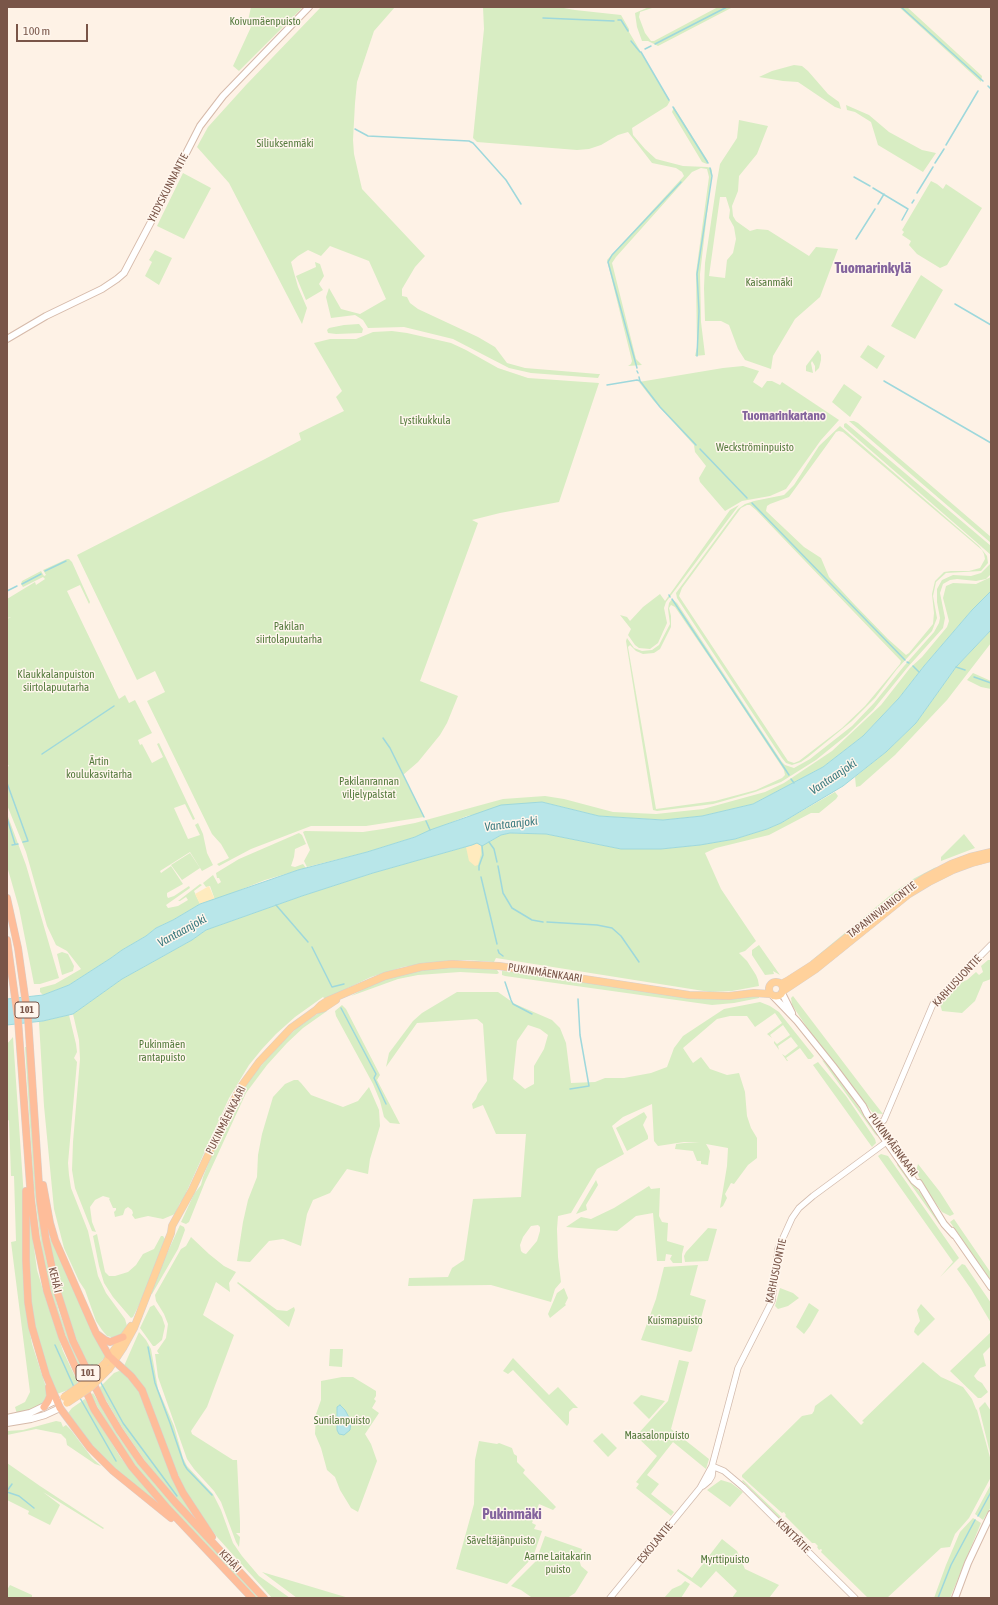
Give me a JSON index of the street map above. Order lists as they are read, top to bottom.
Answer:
{
  "streets": {
    "highway": ["101", "KEHÄ I"],
    "main road": ["YHDYSKUNNANTIE", "TAPANINVAINIONTIE", "PUKINMÄENKAARI"],
    "street": ["KARHUSUONTIE", "KENTTÄTIE", "ESKOLANTIE"]
  },
  "crossings": [
    ["TAPANINVAINIONTIE", "PUKINMÄENKAARI"],
    ["PUKINMÄENKAARI", "KARHUSUONTIE"],
    ["KARHUSUONTIE", "KENTTÄTIE"],
    ["KARHUSUONTIE", "ESKOLANTIE"],
    ["KENTTÄTIE", "ESKOLANTIE"]
  ],
  "districts": ["Tuomarinkylä", "Tuomarinkartano", "Pukinmäki"],
  "water": ["Vantaanjoki"],
  "parks": [
    "Koivumäenpuisto",
    "Siliuksenmäki",
    "Kaisanmäki",
    "Lystikukkula",
    "Weckströminpuisto",
    "Pakilan siirtolapuutarha",
    "Klaukkalanpuiston siirtolapuutarha",
    "Ärtin koulukasvitarha",
    "Pakilanrannan viljelypalstat",
    "Pukinmäen rantapuisto",
    "Kuismapuisto",
    "Sunilanpuisto",
    "Maasalonpuisto",
    "Säveltäjänpuisto",
    "Aarne Laitakarin puisto",
    "Myrttipuisto"
  ],
  "scale_bar": "100 m"
}
